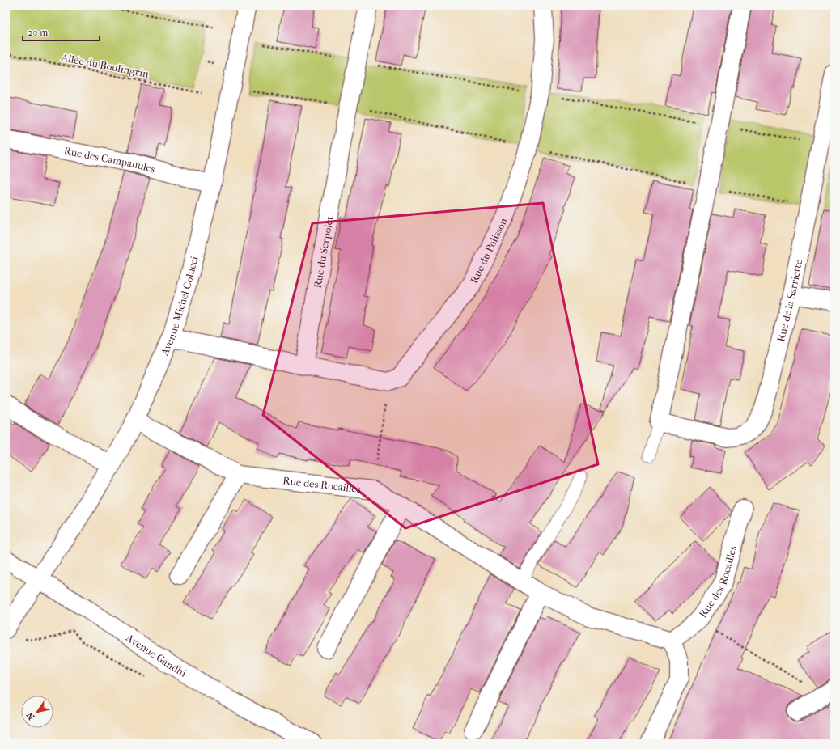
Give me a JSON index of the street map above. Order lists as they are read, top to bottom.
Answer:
{
  "streets": {
    "street": [
      "Rue des Campanules",
      "Rue du Polisson",
      "Rue du Serpolet",
      "Rue de la Sarriette",
      "Avenue Michel Colucci",
      "Rue des Rocailles",
      "Avenue Gandhi"
    ],
    "path": ["Allée du Boulingrin"]
  },
  "crossings": [
    ["Rue des Campanules", "Avenue Michel Colucci"],
    ["Avenue Michel Colucci", "Rue des Rocailles"],
    ["Avenue Michel Colucci", "Avenue Gandhi"]
  ],
  "scale_bar": "20 m",
  "north": "bottom left"
}
